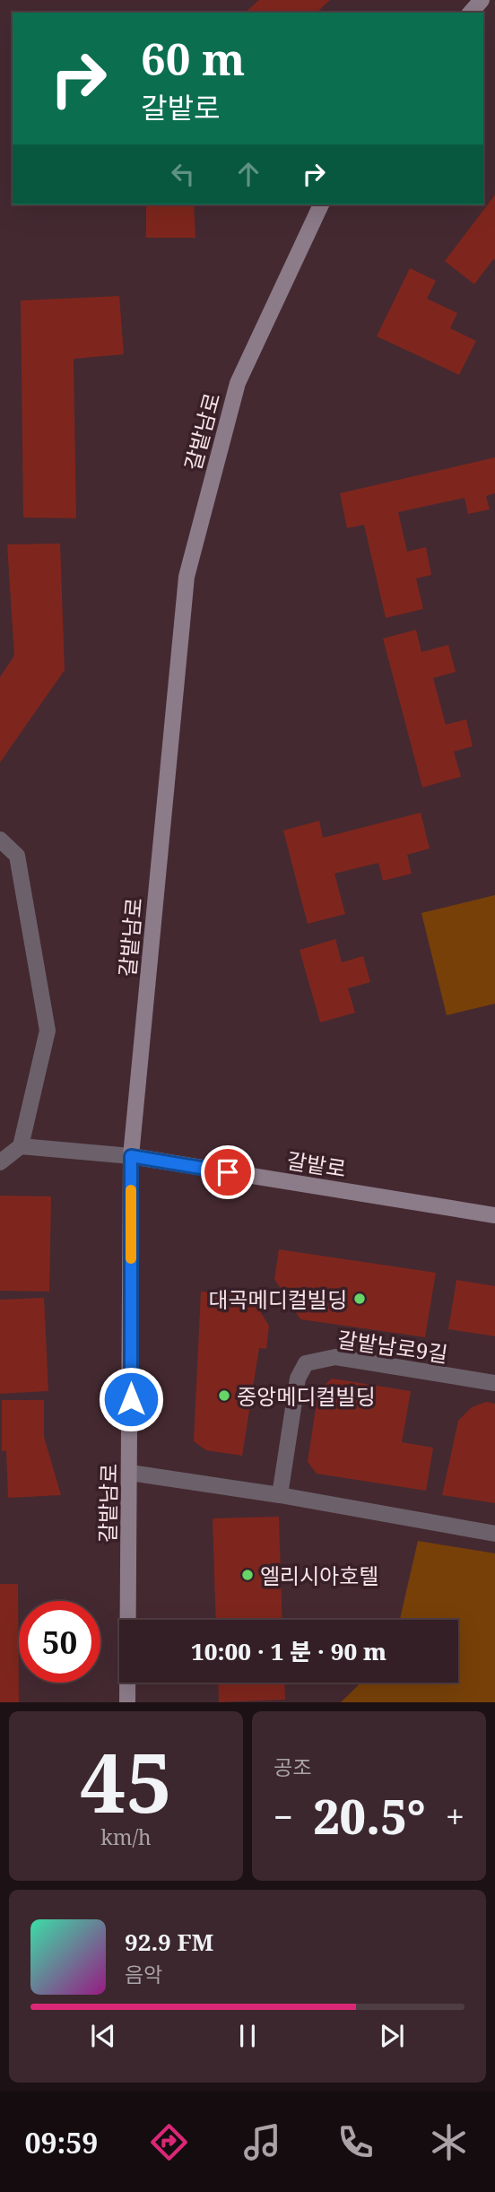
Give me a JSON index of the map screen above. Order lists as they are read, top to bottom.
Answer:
{
  "streets": {
    "main road": ["갈밭남로", "갈밭로"],
    "street": ["갈밭남로9길"]
  },
  "crossings": [
    ["갈밭남로", "갈밭로"]
  ],
  "places": ["대곡메디컬빌딩", "중앙메디컬빌딩", "엘리시아호텔"],
  "page": {
    "turn": ["60 m", "갈밭로"],
    "limit": "50",
    "trip": "10:00 · 1 분 · 90 m",
    "tile": [
      ["45", "km/h"],
      "공조"
    ],
    "heat": ["−", "20.5°", "+"],
    "song": ["92.9 FM", "음악"],
    "tabs": "09:59"
  }
}
